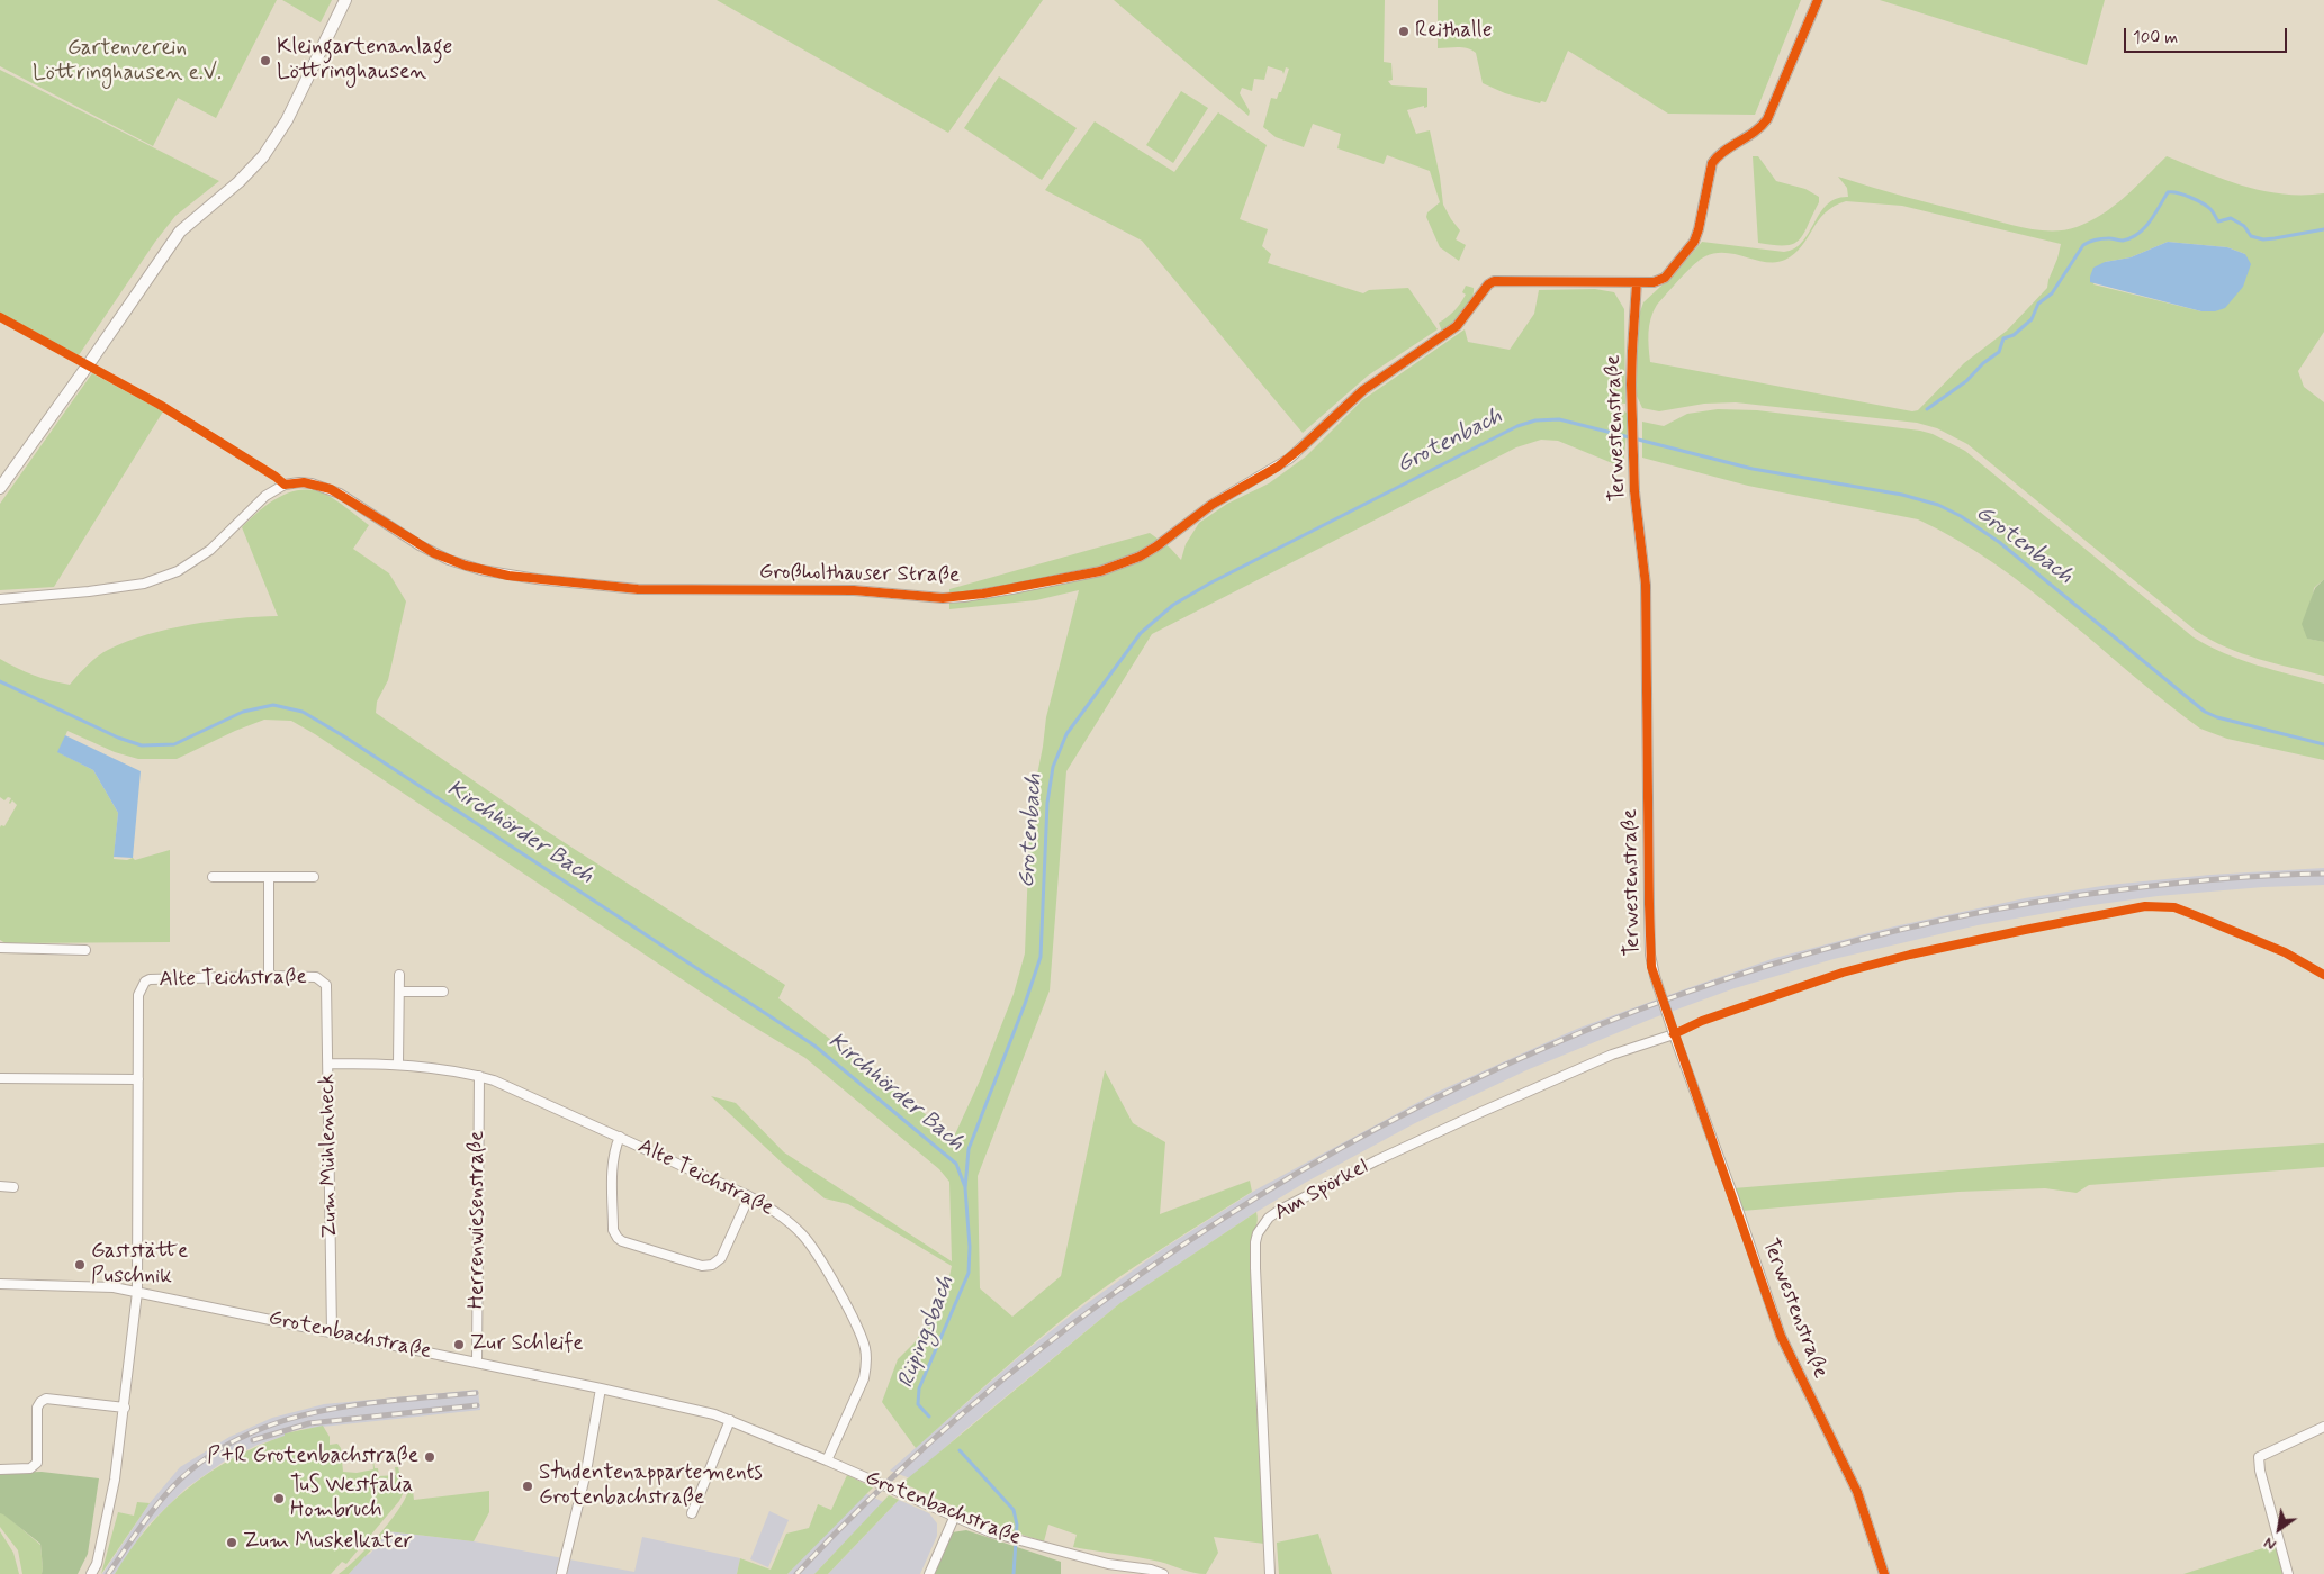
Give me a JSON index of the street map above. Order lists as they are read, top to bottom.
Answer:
{
  "streets": {
    "street": [
      "Terwestenstraße",
      "Großholthauser Straße",
      "Alte Teichstraße",
      "Zum Mühlenheck",
      "Am Spörkel",
      "Herrenwiesenstraße",
      "Grotenbachstraße"
    ]
  },
  "crossings": [
    ["Terwestenstraße", "Großholthauser Straße"],
    ["Terwestenstraße", "Am Spörkel"],
    ["Alte Teichstraße", "Zum Mühlenheck"],
    ["Alte Teichstraße", "Herrenwiesenstraße"],
    ["Alte Teichstraße", "Grotenbachstraße"],
    ["Zum Mühlenheck", "Grotenbachstraße"],
    ["Herrenwiesenstraße", "Grotenbachstraße"]
  ],
  "water": ["Grotenbach", "Kirchhörder Bach", "Rüpingsbach"],
  "parks": ["Gartenverein Löttringhausen e.V."],
  "places": [
    "Reithalle",
    "Kleingartenanlage Löttringhausen",
    "Gaststätte Puschnik",
    "Zur Schleife",
    "P+R Grotenbachstraße",
    "Studentenappartements Grotenbachstraße",
    "TuS Westfalia Hombruch",
    "Zum Muskelkater"
  ],
  "scale_bar": "100 m",
  "north": "bottom left"
}
